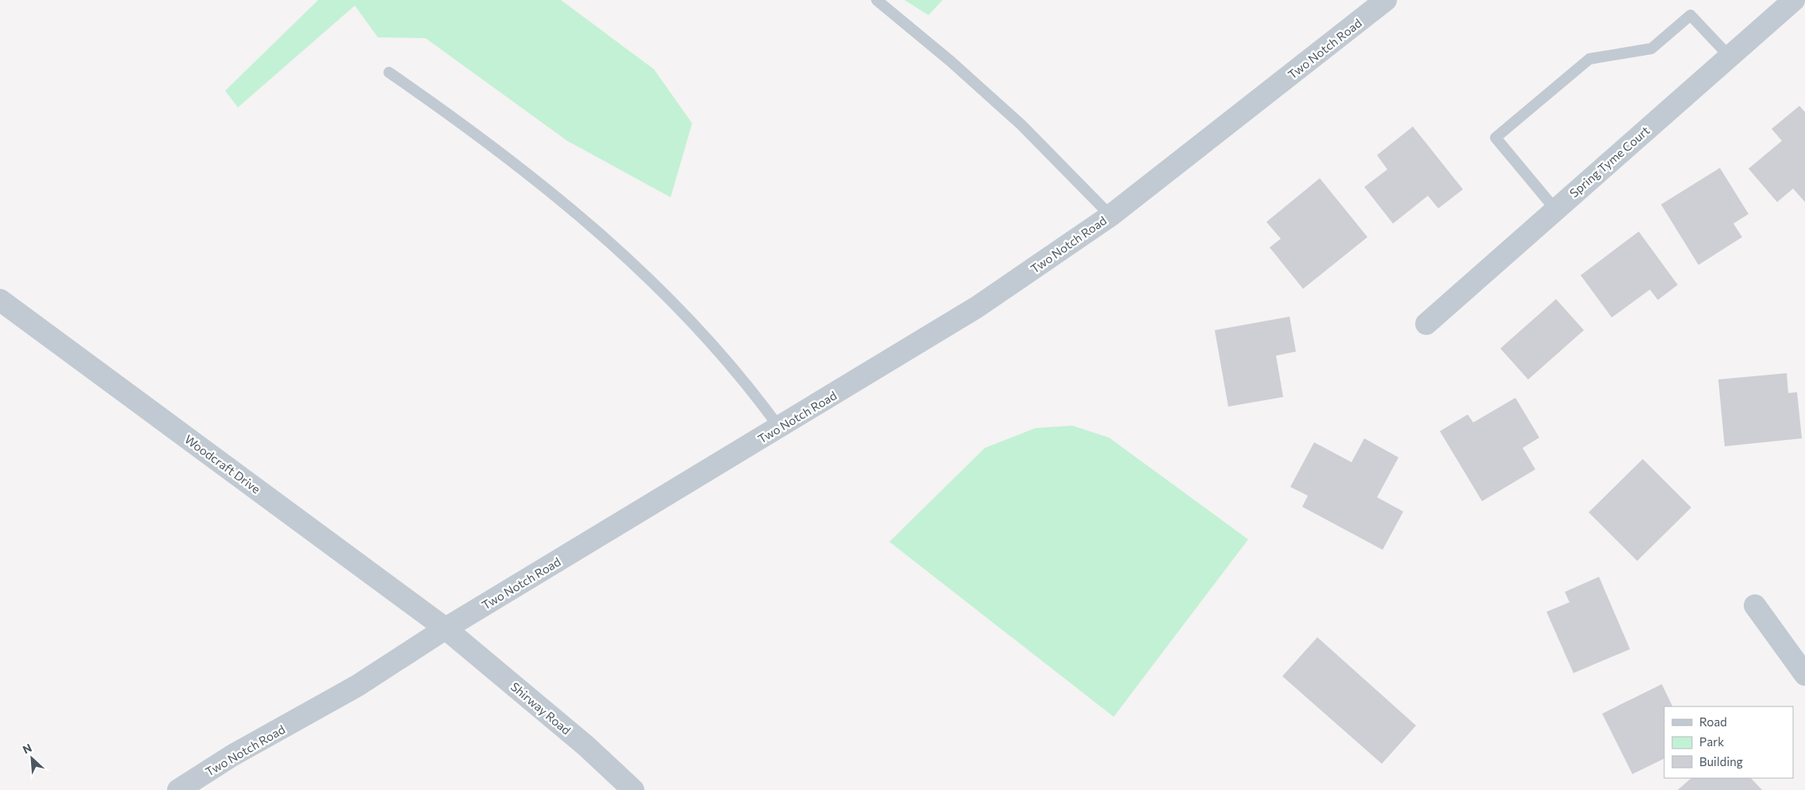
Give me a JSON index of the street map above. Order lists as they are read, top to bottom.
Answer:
{
  "streets": {
    "street": [
      "Two Notch Road",
      "Spring Tyme Court",
      "Woodcraft Drive",
      "Shirway Road"
    ]
  },
  "crossings": [
    ["Two Notch Road", "Woodcraft Drive"],
    ["Two Notch Road", "Shirway Road"],
    ["Woodcraft Drive", "Shirway Road"]
  ],
  "legend": ["Road", "Park", "Building"],
  "north": "top left"
}
